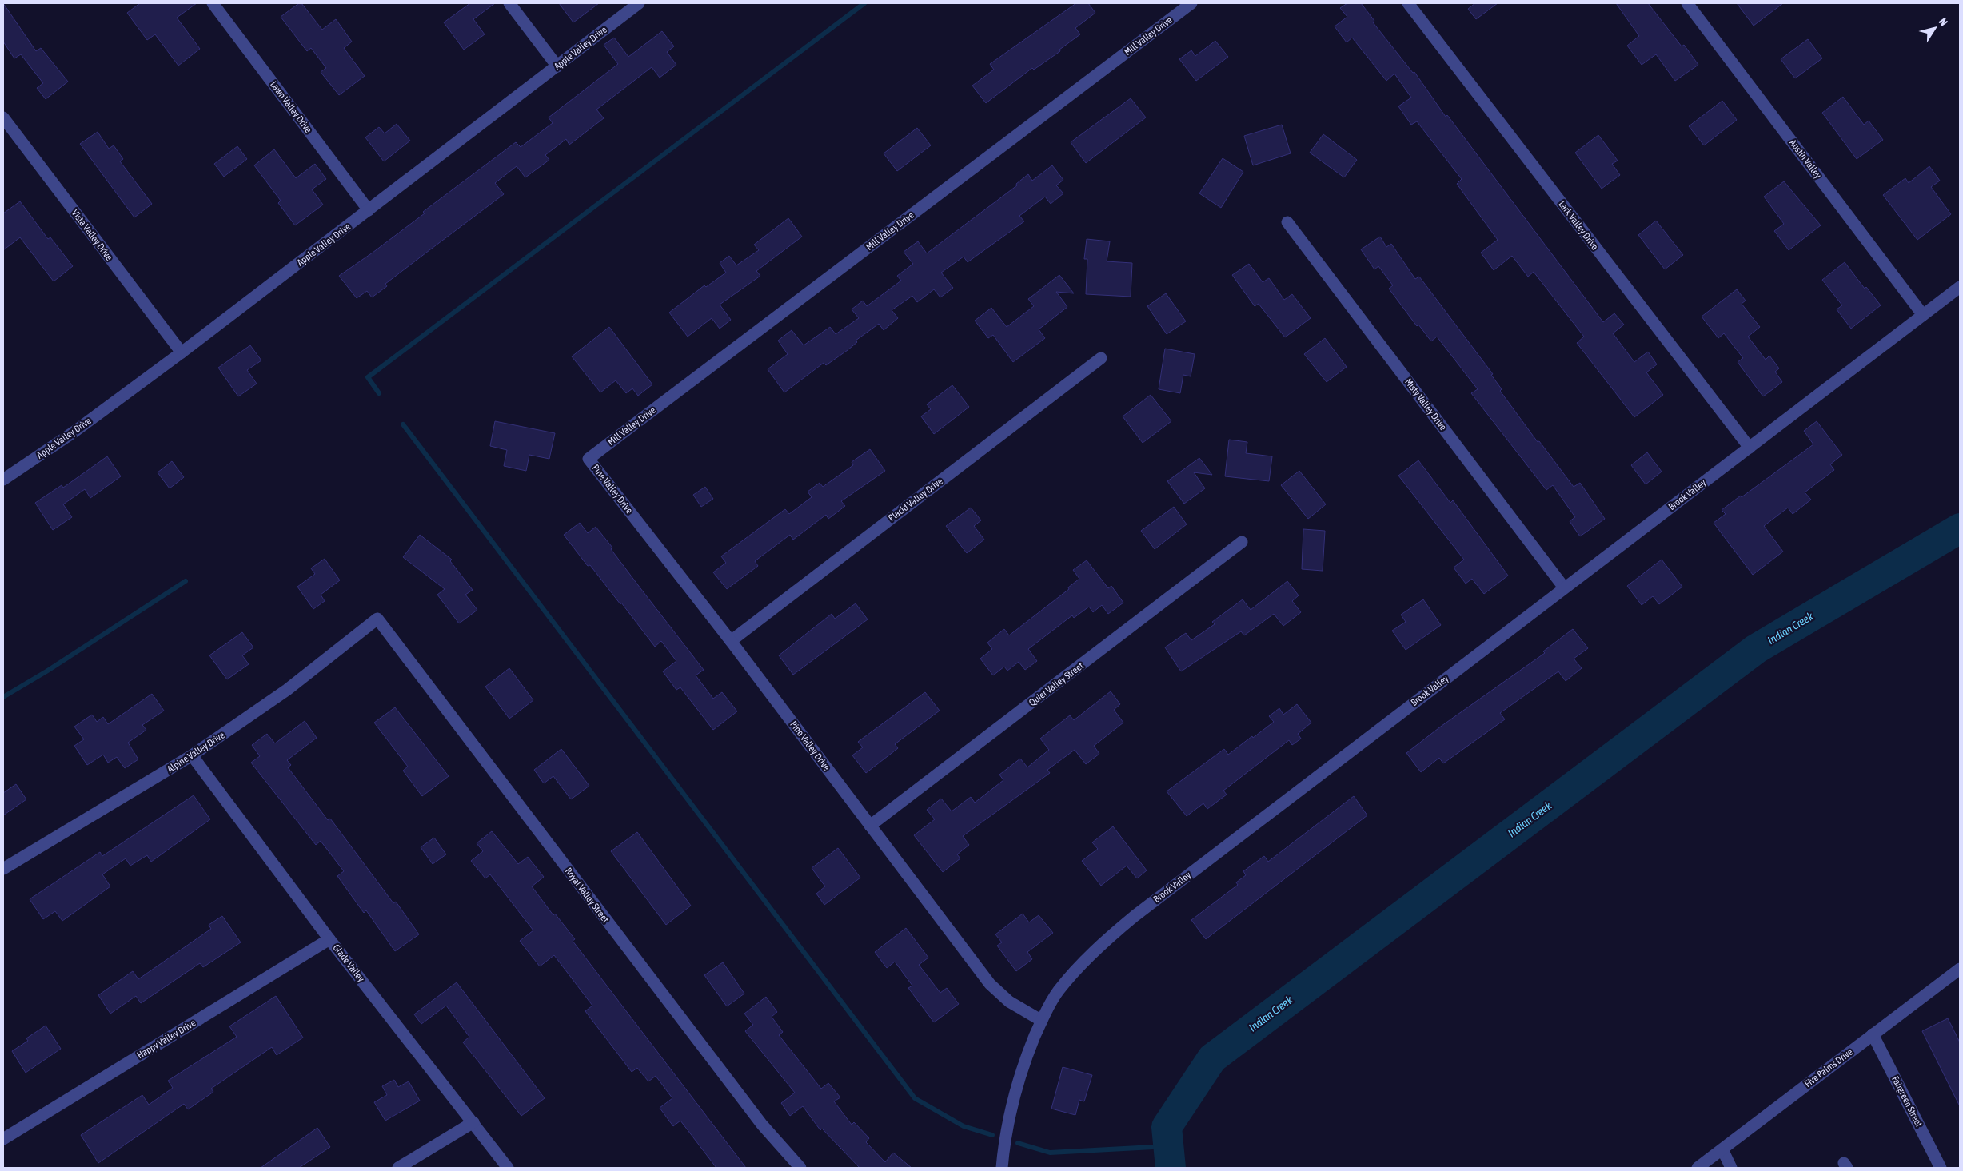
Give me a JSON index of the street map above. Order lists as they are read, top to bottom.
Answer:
{
  "streets": {
    "street": [
      "Mill Valley Drive",
      "Apple Valley Drive",
      "Lawn Valley Drive",
      "Austin Valley",
      "Lark Valley Drive",
      "Vista Valley Drive",
      "Misty Valley Drive",
      "Pine Valley Drive",
      "Brook Valley",
      "Placid Valley Drive",
      "Quiet Valley Street",
      "Alpine Valley Drive",
      "Royal Valley Street",
      "Glade Valley",
      "Happy Valley Drive",
      "Five Palms Drive",
      "Fairgreen Street"
    ]
  },
  "crossings": [
    ["Mill Valley Drive", "Pine Valley Drive"],
    ["Apple Valley Drive", "Lawn Valley Drive"],
    ["Apple Valley Drive", "Vista Valley Drive"],
    ["Austin Valley", "Brook Valley"],
    ["Lark Valley Drive", "Brook Valley"],
    ["Misty Valley Drive", "Brook Valley"],
    ["Pine Valley Drive", "Brook Valley"],
    ["Pine Valley Drive", "Placid Valley Drive"],
    ["Pine Valley Drive", "Quiet Valley Street"],
    ["Alpine Valley Drive", "Royal Valley Street"],
    ["Alpine Valley Drive", "Glade Valley"],
    ["Glade Valley", "Happy Valley Drive"],
    ["Five Palms Drive", "Fairgreen Street"]
  ],
  "water": ["Indian Creek"],
  "north": "top right"
}
